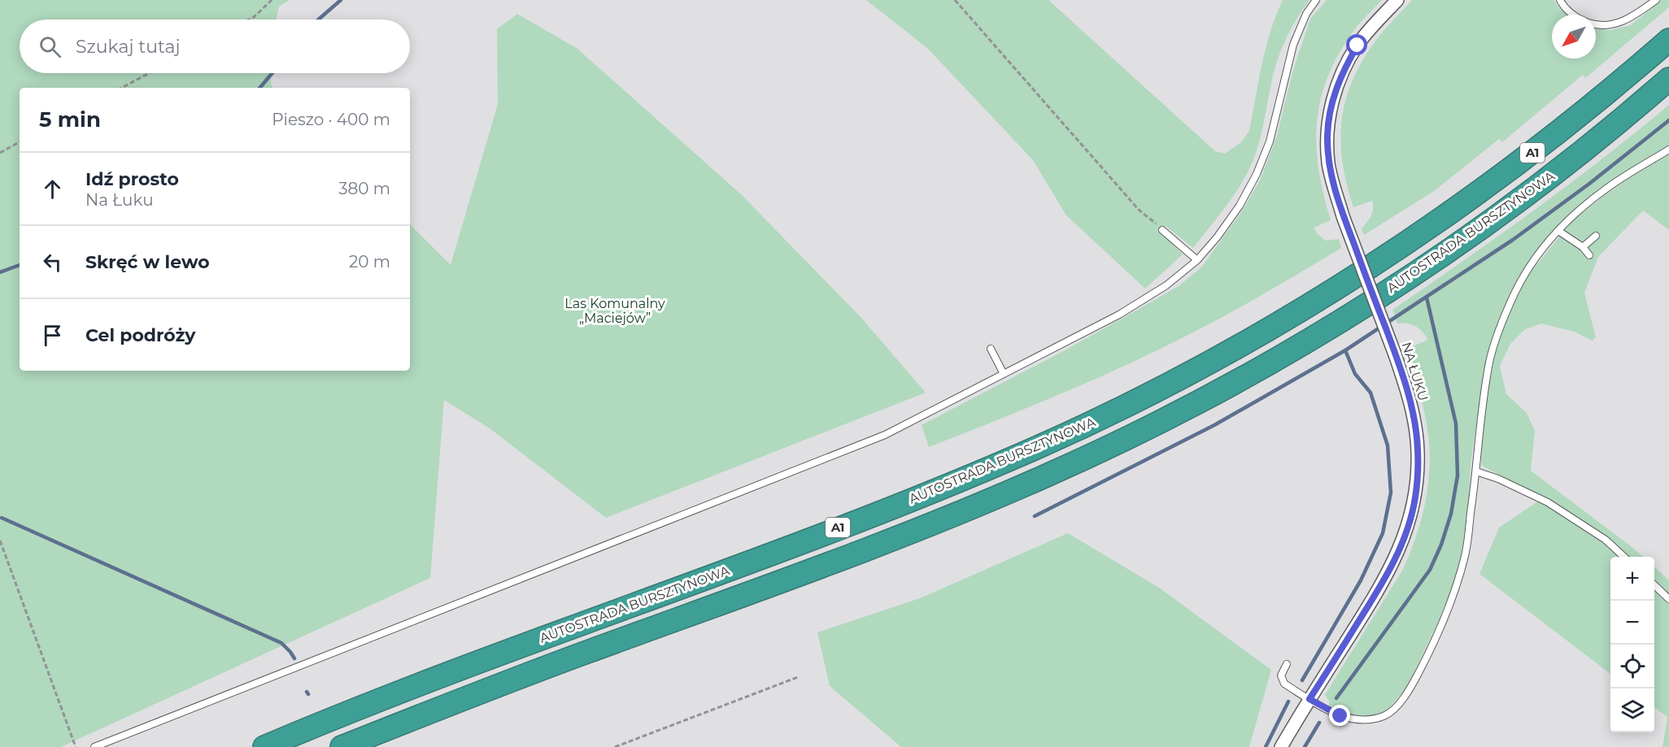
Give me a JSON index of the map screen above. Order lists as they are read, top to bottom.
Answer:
{
  "streets": {
    "highway": ["A1", "AUTOSTRADA BURSZTYNOWA"],
    "street": ["NA ŁUKU"]
  },
  "parks": ["Las Komunalny „Maciejów”"],
  "north": "bottom left",
  "page": {
    "search": "Szukaj tutaj",
    "heading": ["5 min", "Pieszo · 400 m"],
    "list": [
      ["Idź prosto", "Na Łuku", "380 m"],
      ["Skręć w lewo", "20 m"],
      "Cel podróży"
    ],
    "map_buttons": ["+", "−"]
  }
}
